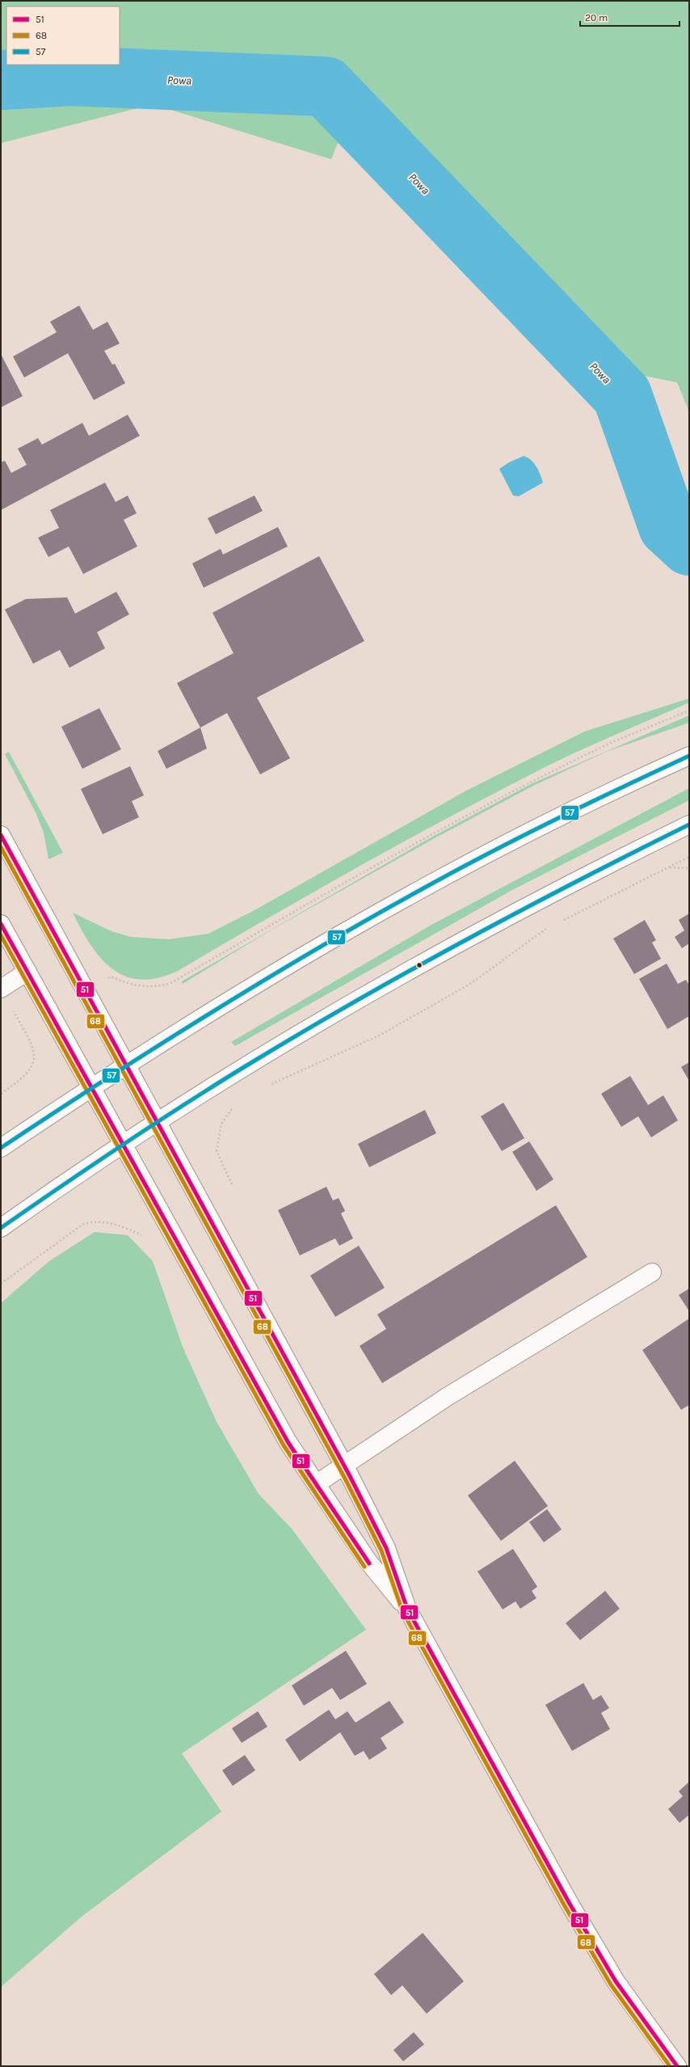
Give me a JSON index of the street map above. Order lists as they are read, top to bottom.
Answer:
{
  "water": ["Powa"],
  "lines": ["transit line 57", "transit line 51", "transit line 68"],
  "legend": ["51", "68", "57"],
  "scale_bar": "20 m"
}
